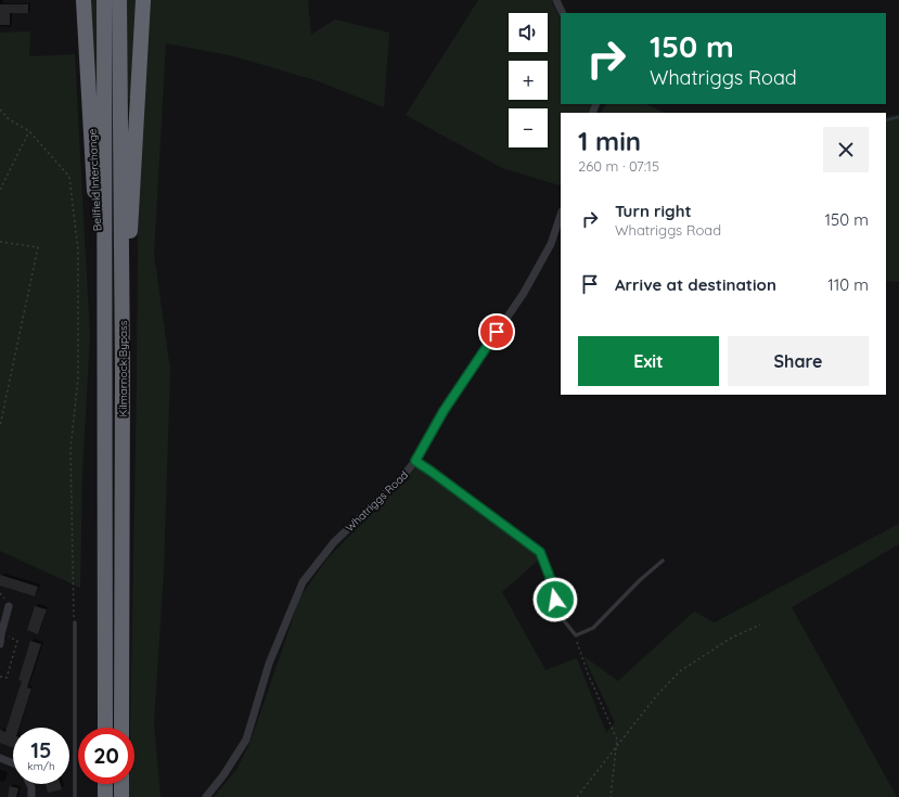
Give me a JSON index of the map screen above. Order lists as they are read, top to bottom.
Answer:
{
  "streets": {
    "highway": ["Bellfield Interchange", "Kilmarnock Bypass"],
    "street": ["Whatriggs Road"]
  },
  "crossings": [
    ["Bellfield Interchange", "Kilmarnock Bypass"]
  ],
  "page": {
    "map_buttons": ["+", "−"],
    "turn": ["150 m", "Whatriggs Road"],
    "heading": ["1 min", "260 m · 07:15"],
    "list": [
      {
        "name": "Turn right",
        "note": "Whatriggs Road",
        "value": "150 m"
      },
      {
        "name": "Arrive at destination",
        "value": "110 m"
      }
    ],
    "buttons": ["Exit", "Share"],
    "speed": "15 km/h",
    "limit": "20"
  }
}
